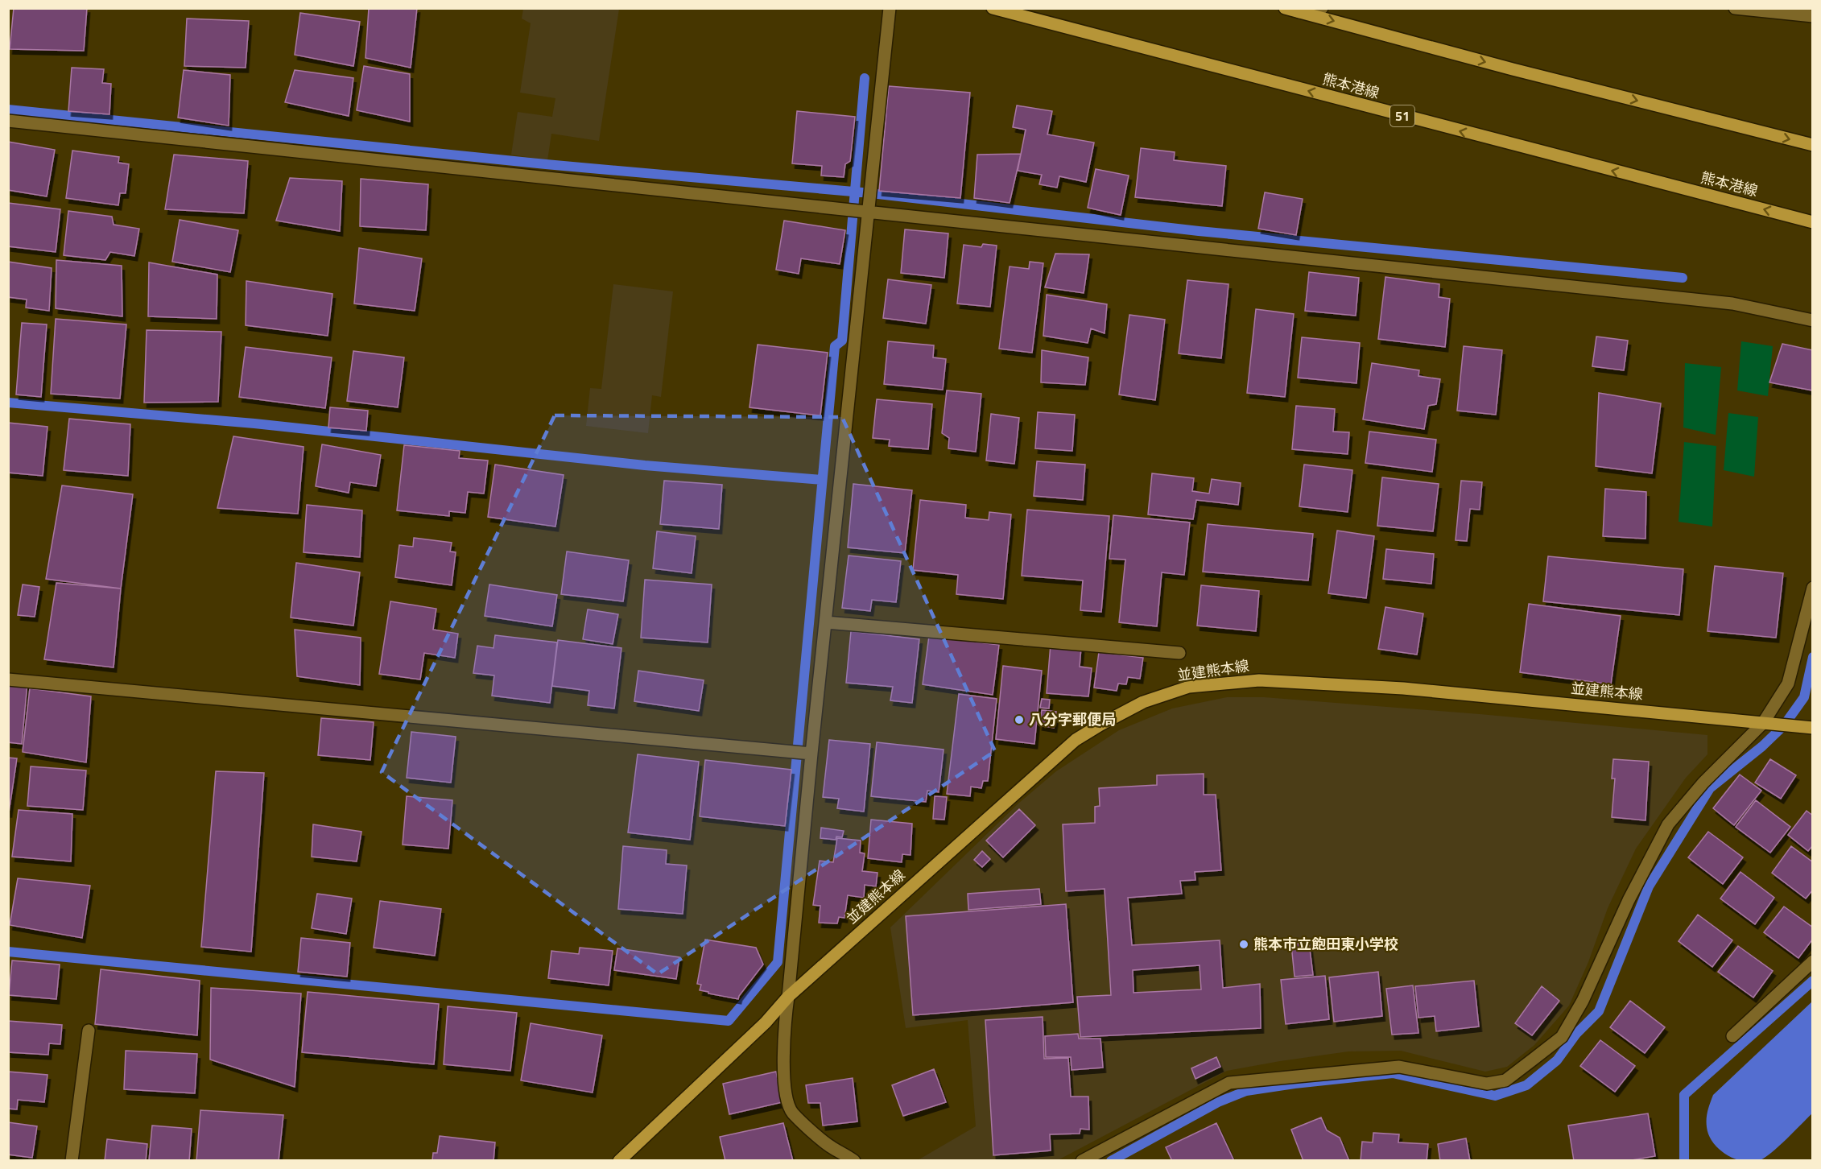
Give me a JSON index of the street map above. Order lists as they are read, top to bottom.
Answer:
{
  "streets": {
    "main road": ["熊本港線", "51", "並建熊本線"]
  },
  "places": ["八分字郵便局", "熊本市立飽田東小学校"]
}
